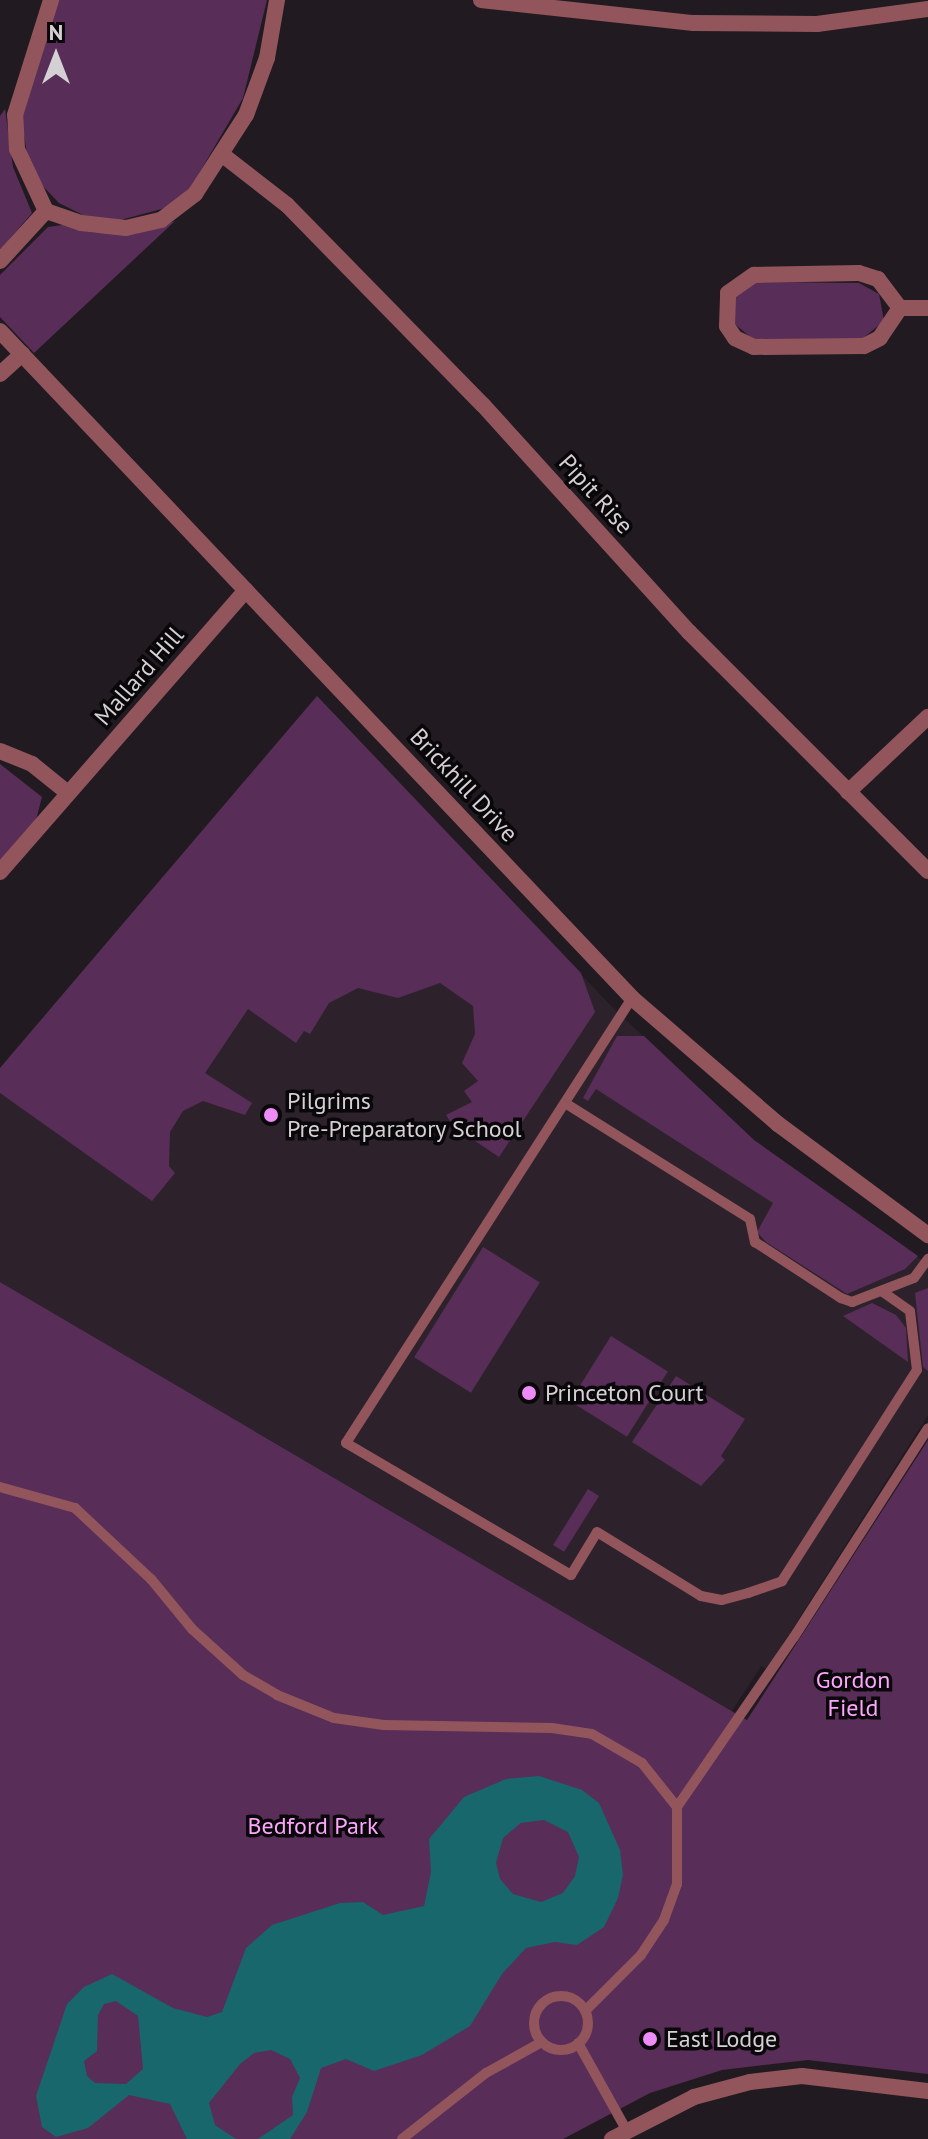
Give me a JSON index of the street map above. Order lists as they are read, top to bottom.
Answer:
{
  "streets": {
    "street": ["Pipit Rise", "Mallard Hill", "Brickhill Drive"]
  },
  "crossings": [
    ["Mallard Hill", "Brickhill Drive"]
  ],
  "parks": ["Gordon Field", "Bedford Park"],
  "places": ["Pilgrims Pre-Preparatory School", "Princeton Court", "East Lodge"],
  "north": "top"
}
